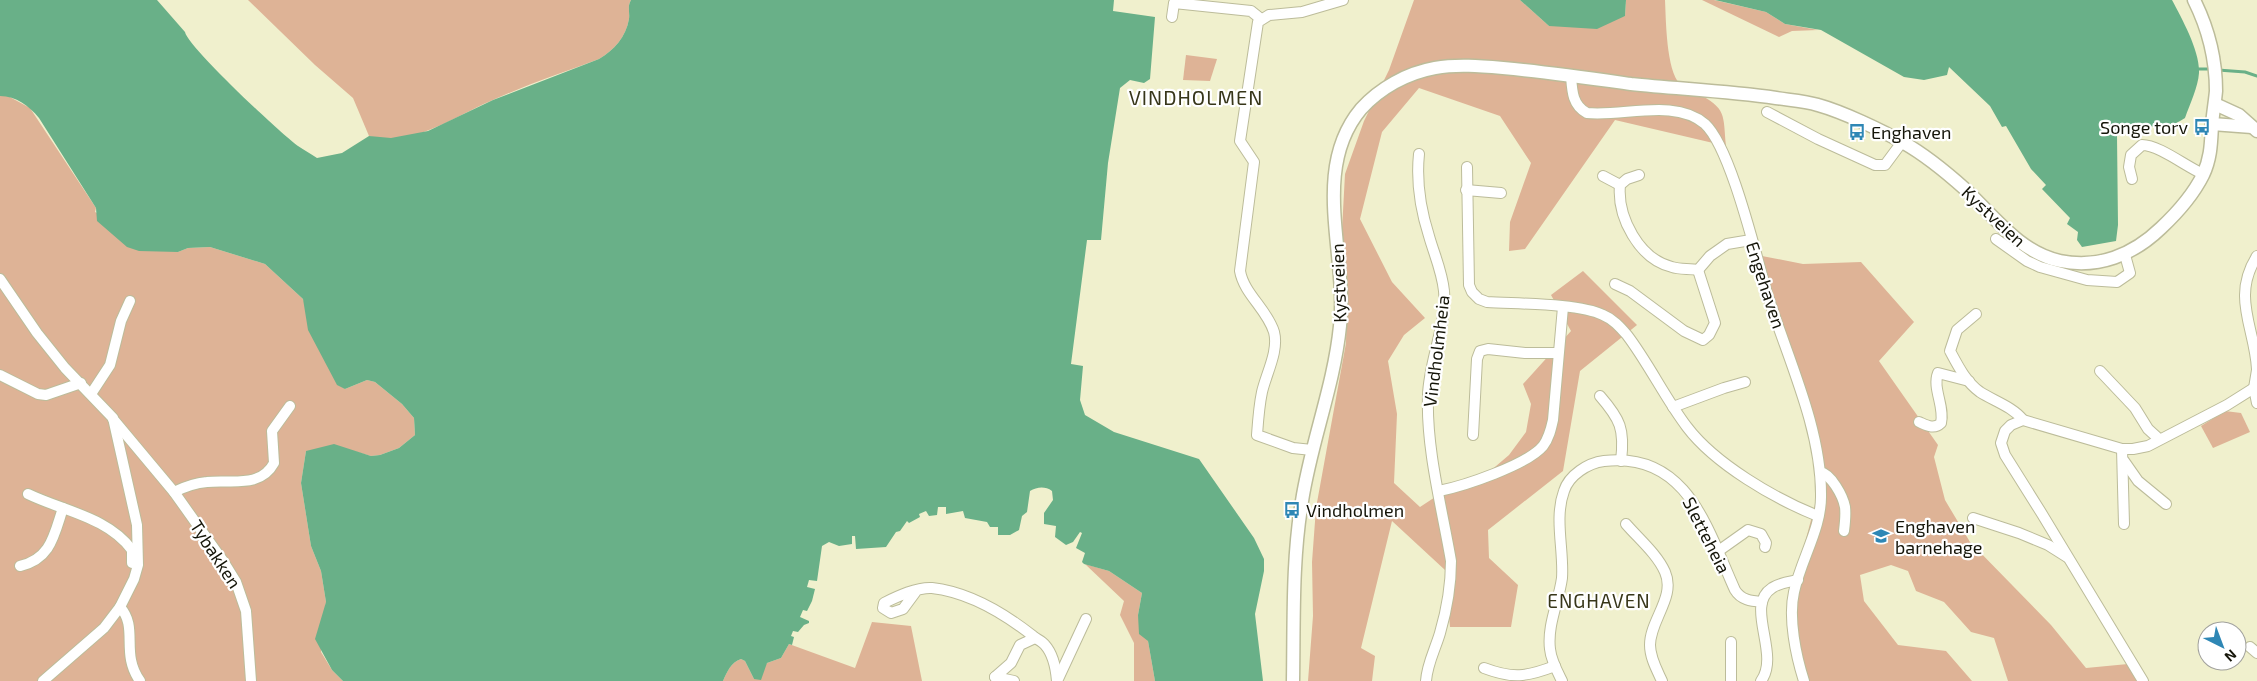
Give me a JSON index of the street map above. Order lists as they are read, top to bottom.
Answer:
{
  "streets": {
    "main road": ["Kystveien"],
    "street": [
      "Engehaven",
      "Vindholmheia",
      "Sletteheia",
      "Tybakken"
    ]
  },
  "crossings": [
    ["Kystveien", "Engehaven"],
    ["Engehaven", "Vindholmheia"]
  ],
  "districts": ["VINDHOLMEN", "ENGHAVEN"],
  "places": {
    "bus stop": ["Songe torv", "Enghaven", "Vindholmen"],
    "school or university": ["Enghaven barnehage"]
  },
  "north": "bottom right"
}
